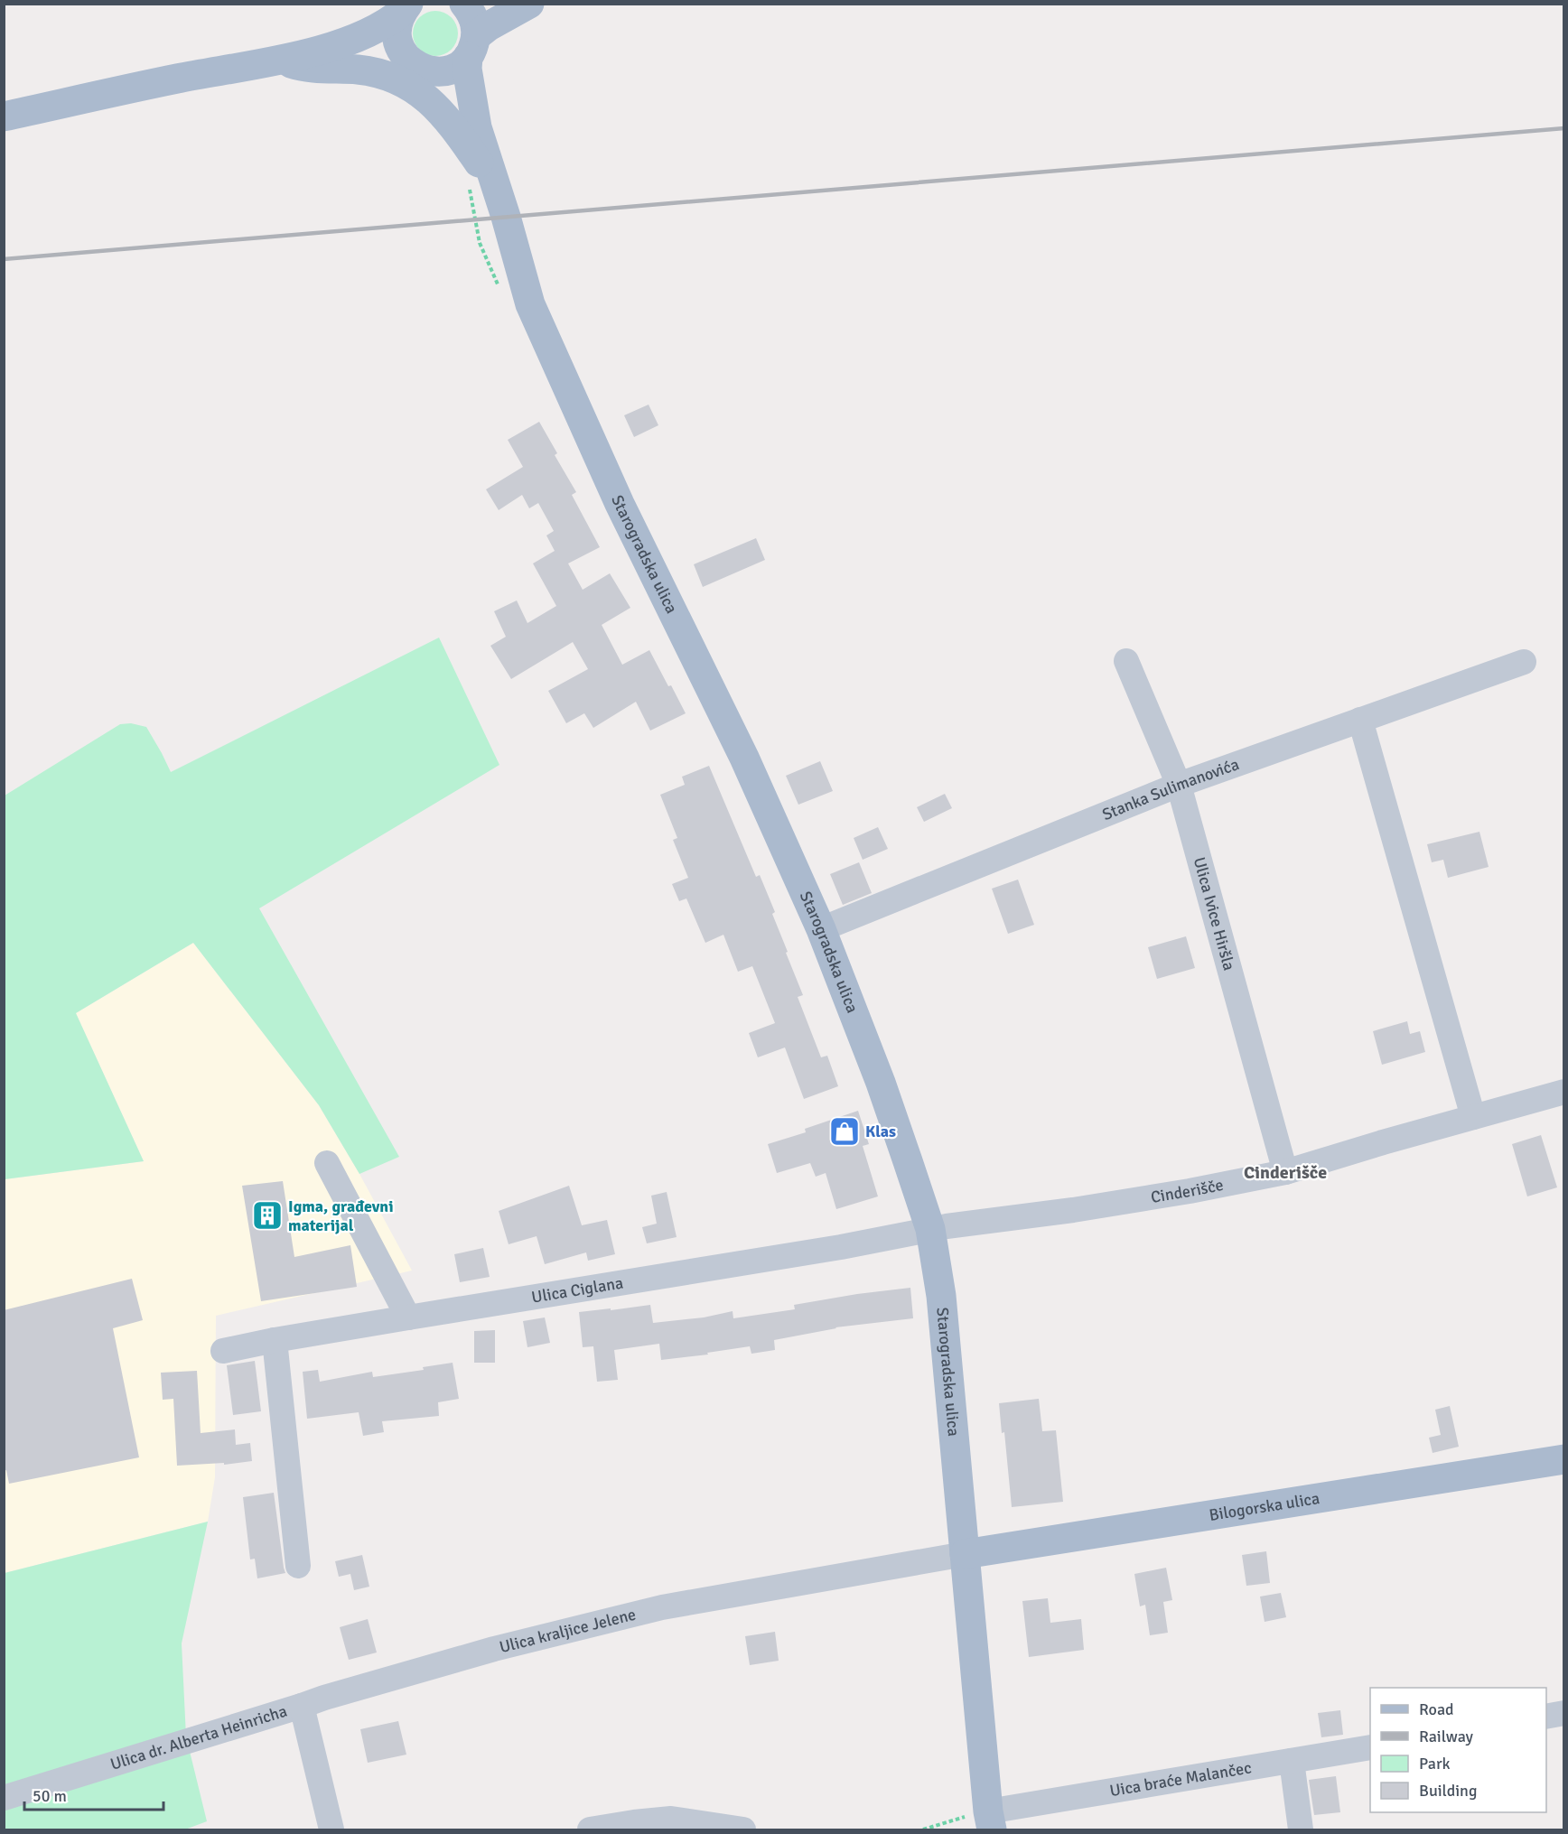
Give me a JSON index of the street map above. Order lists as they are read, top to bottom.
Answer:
{
  "streets": {
    "main road": ["Starogradska ulica", "Bilogorska ulica"],
    "street": [
      "Stanka Sulimanovića",
      "Ulica Ivice Hiršla",
      "Cinderišče",
      "Ulica Ciglana",
      "Ulica kraljice Jelene",
      "Ulica dr. Alberta Heinricha",
      "Uica braće Malančec"
    ]
  },
  "crossings": [
    ["Starogradska ulica", "Stanka Sulimanovića"],
    ["Starogradska ulica", "Cinderišče"],
    ["Starogradska ulica", "Ulica Ciglana"],
    ["Starogradska ulica", "Bilogorska ulica"],
    ["Starogradska ulica", "Ulica kraljice Jelene"],
    ["Starogradska ulica", "Uica braće Malančec"],
    ["Stanka Sulimanovića", "Ulica Ivice Hiršla"],
    ["Ulica Ivice Hiršla", "Cinderišče"],
    ["Cinderišče", "Ulica Ciglana"],
    ["Bilogorska ulica", "Ulica kraljice Jelene"],
    ["Ulica kraljice Jelene", "Ulica dr. Alberta Heinricha"]
  ],
  "districts": ["Cinderišče"],
  "places": {
    "shop": ["Klas"],
    "building": ["Igma, građevni materijal"]
  },
  "legend": [
    "Road",
    "Railway",
    "Park",
    "Building"
  ],
  "scale_bar": "50 m"
}
